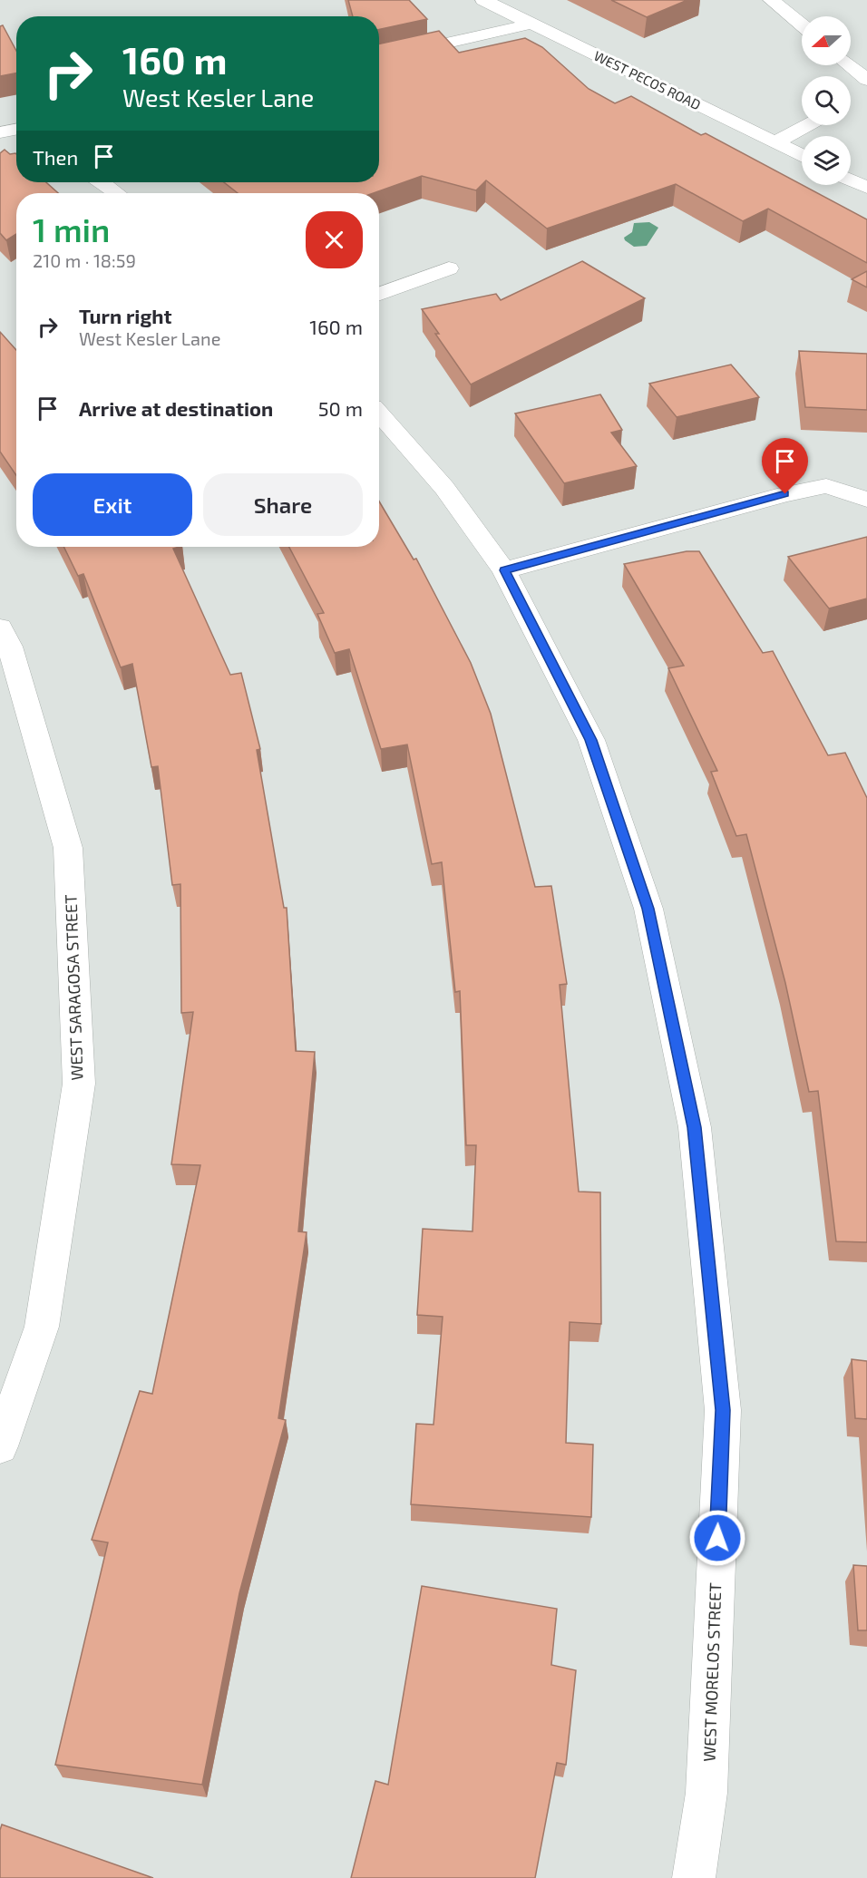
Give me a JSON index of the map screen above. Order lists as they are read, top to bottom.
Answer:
{
  "streets": {
    "street": ["WEST PECOS ROAD", "WEST SARAGOSA STREET", "WEST MORELOS STREET"]
  },
  "north": "left",
  "page": {
    "turn": ["160 m", "West Kesler Lane"],
    "then": "Then",
    "heading": ["1 min", "210 m · 18:59"],
    "list": [
      {
        "name": "Turn right",
        "note": "West Kesler Lane",
        "value": "160 m"
      },
      {
        "name": "Arrive at destination",
        "value": "50 m"
      }
    ],
    "buttons": ["Exit", "Share"]
  }
}
